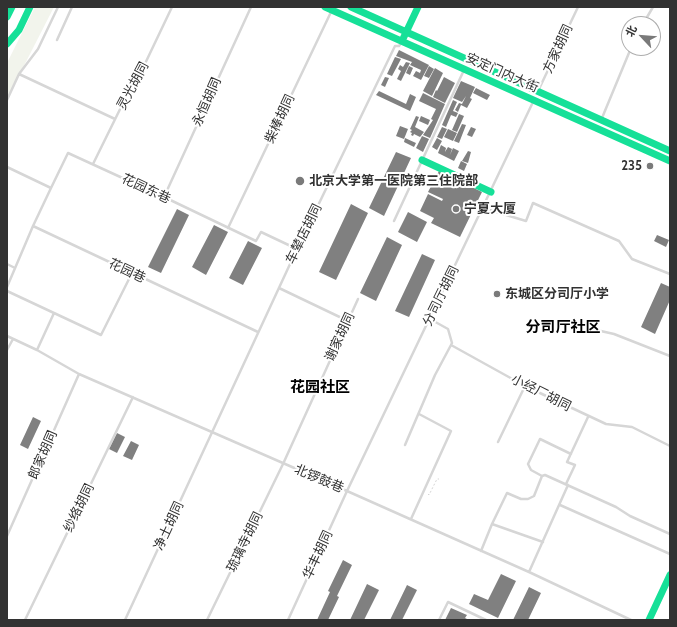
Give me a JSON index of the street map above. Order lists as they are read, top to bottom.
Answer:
{
  "streets": {
    "main road": ["安定门内大街"],
    "lane": [
      "方家胡同",
      "灵光胡同",
      "永恒胡同",
      "柴棒胡同",
      "花园东巷",
      "车辇店胡同",
      "花园巷",
      "分司厅胡同",
      "谢家胡同",
      "小经厂胡同",
      "郎家胡同",
      "北锣鼓巷",
      "纱络胡同",
      "净土胡同",
      "琉璃寺胡同",
      "华丰胡同"
    ]
  },
  "crossings": [
    ["方家胡同", "安定门内大街"],
    ["安定门内大街", "柴棒胡同"],
    ["安定门内大街", "车辇店胡同"],
    ["安定门内大街", "分司厅胡同"],
    ["灵光胡同", "花园东巷"],
    ["永恒胡同", "花园东巷"],
    ["柴棒胡同", "花园东巷"],
    ["花园东巷", "车辇店胡同"],
    ["车辇店胡同", "花园巷"],
    ["车辇店胡同", "北锣鼓巷"],
    ["车辇店胡同", "净土胡同"],
    ["分司厅胡同", "北锣鼓巷"],
    ["分司厅胡同", "华丰胡同"],
    ["谢家胡同", "北锣鼓巷"],
    ["谢家胡同", "琉璃寺胡同"],
    ["郎家胡同", "北锣鼓巷"],
    ["北锣鼓巷", "纱络胡同"],
    ["北锣鼓巷", "净土胡同"],
    ["北锣鼓巷", "琉璃寺胡同"],
    ["北锣鼓巷", "华丰胡同"]
  ],
  "districts": ["分司厅社区", "花园社区"],
  "places": [
    "235",
    "北京大学第一医院第三住院部",
    "宁夏大厦",
    "东城区分司厅小学"
  ],
  "north": "top left"
}
